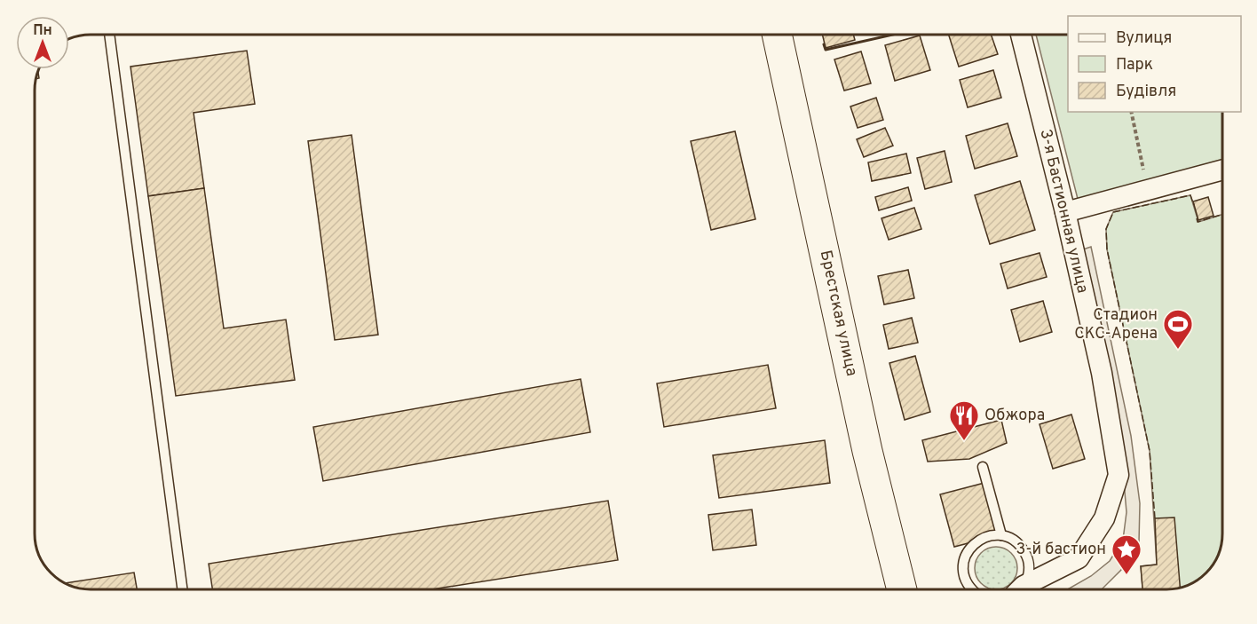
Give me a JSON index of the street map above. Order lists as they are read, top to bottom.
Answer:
{
  "streets": {
    "main road": ["Брестская улица"],
    "street": ["3-я Бастионная улица"]
  },
  "places": {
    "sports": ["Стадион СКС-Арена"],
    "restaurant": ["Обжора"],
    "place": ["3-й бастион"]
  },
  "legend": ["Вулиця", "Парк", "Будівля"],
  "north": "top"
}
